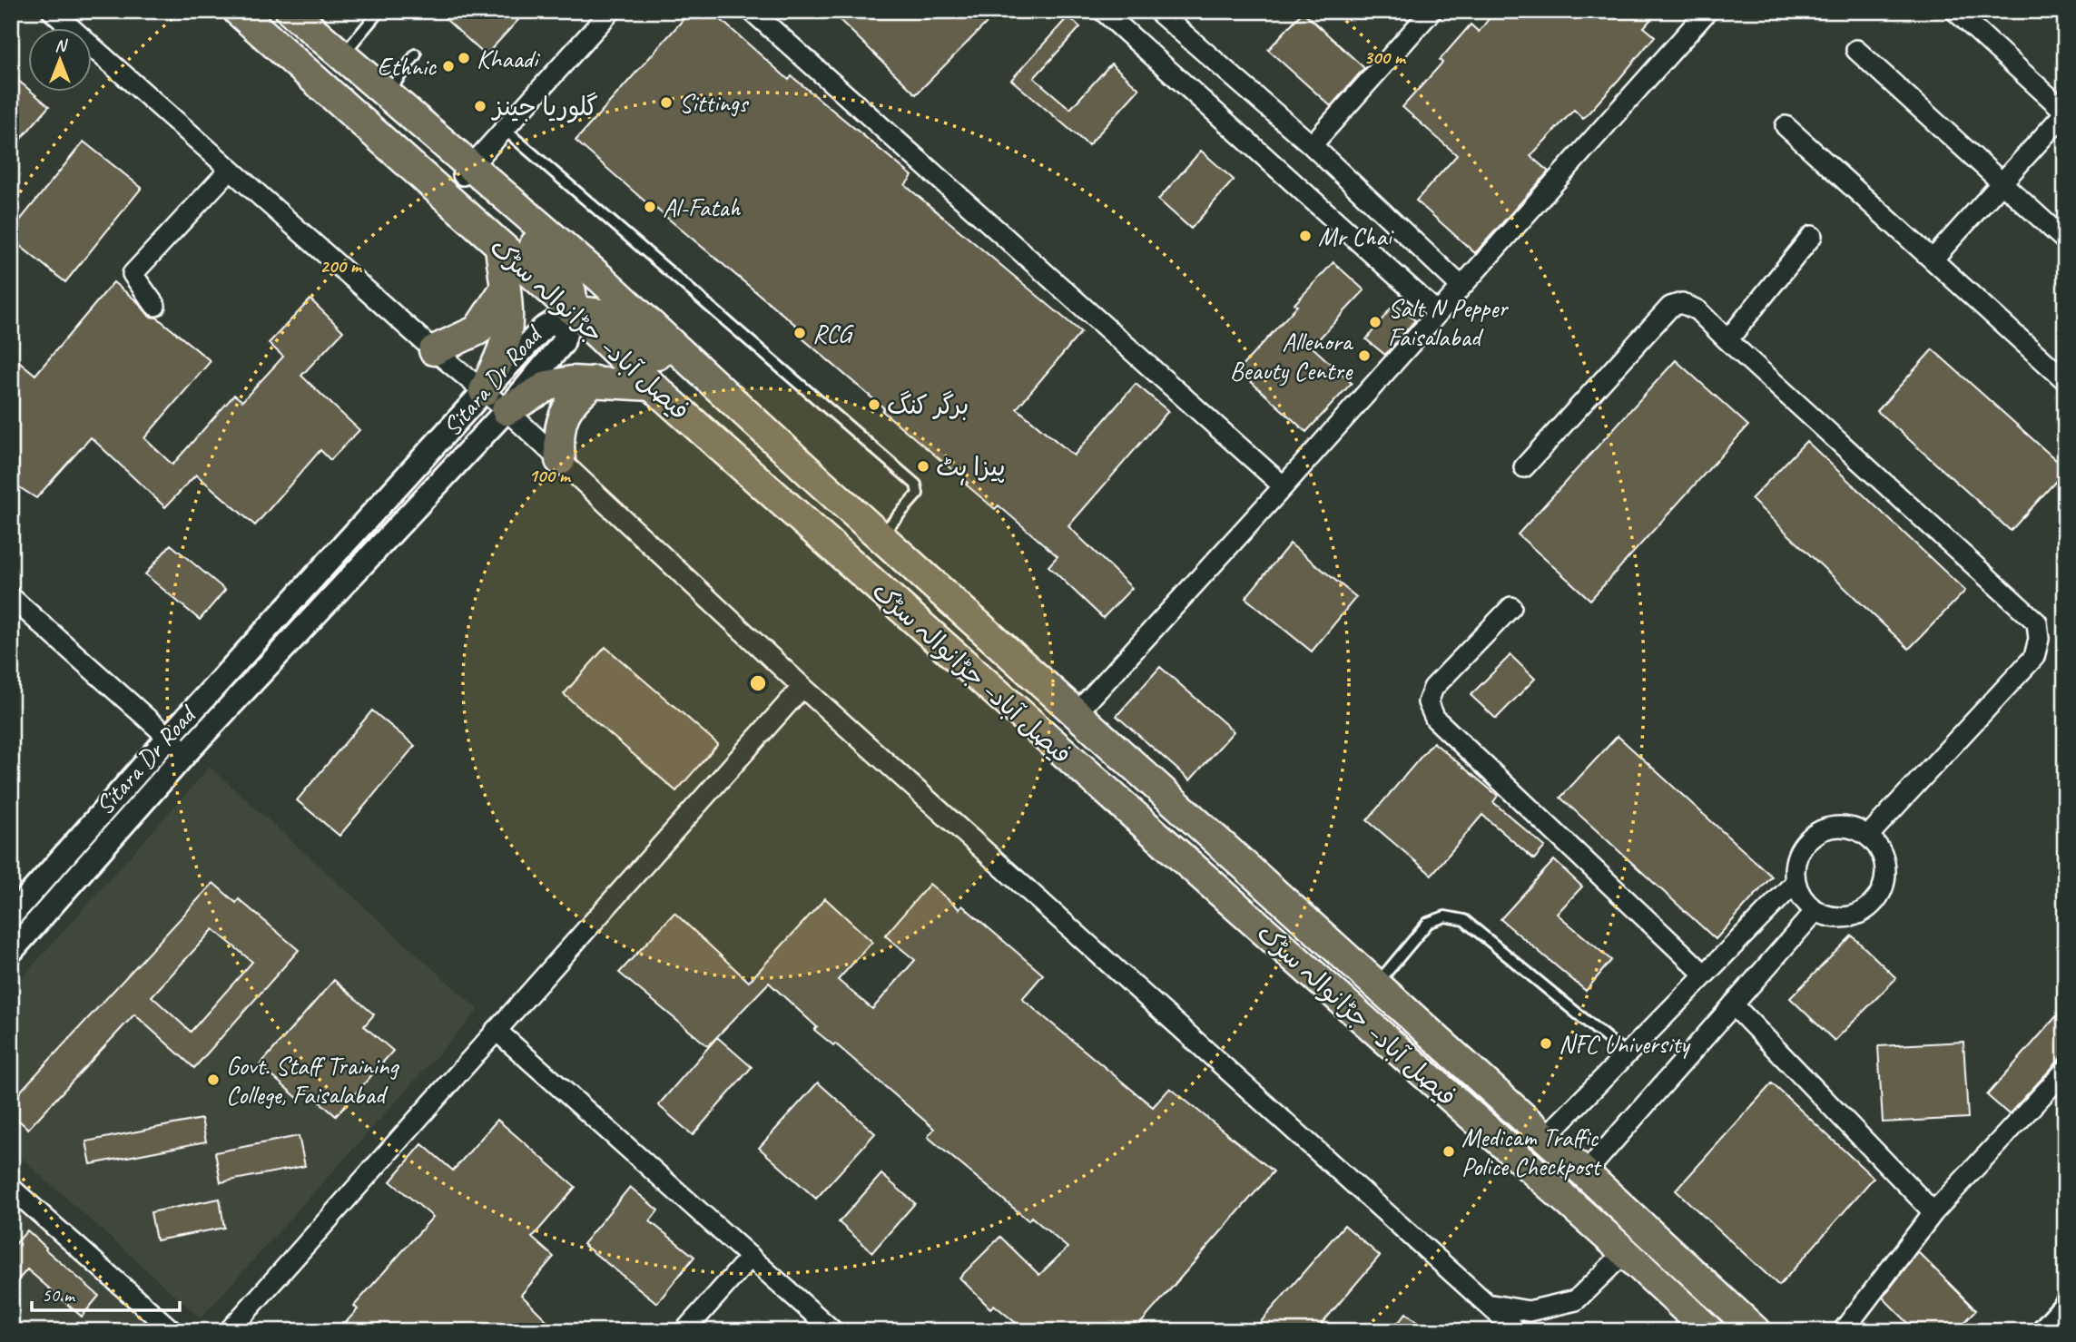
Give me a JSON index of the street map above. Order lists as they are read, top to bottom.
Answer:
{
  "streets": {
    "main road": ["فیصل آباد– جڑانوالہ سڑک"],
    "street": ["Sitara Dr Road"]
  },
  "crossings": [
    ["فیصل آباد– جڑانوالہ سڑک", "Sitara Dr Road"]
  ],
  "places": [
    "Khaadi",
    "Ethnic",
    "Sittings",
    "گلوریا جینز",
    "Al-Fatah",
    "Mr Chai",
    "Salt N Pepper Faisalabad",
    "RCG",
    "Allenora Beauty Centre",
    "برگر کنگ",
    "پیزا ہٹ",
    "NFC University",
    "Govt. Staff Training College, Faisalabad",
    "Medicam Traffic Police Checkpost"
  ],
  "scale_bar": "50 m",
  "north": "top",
  "rings": ["300 m", "200 m", "100 m"]
}
